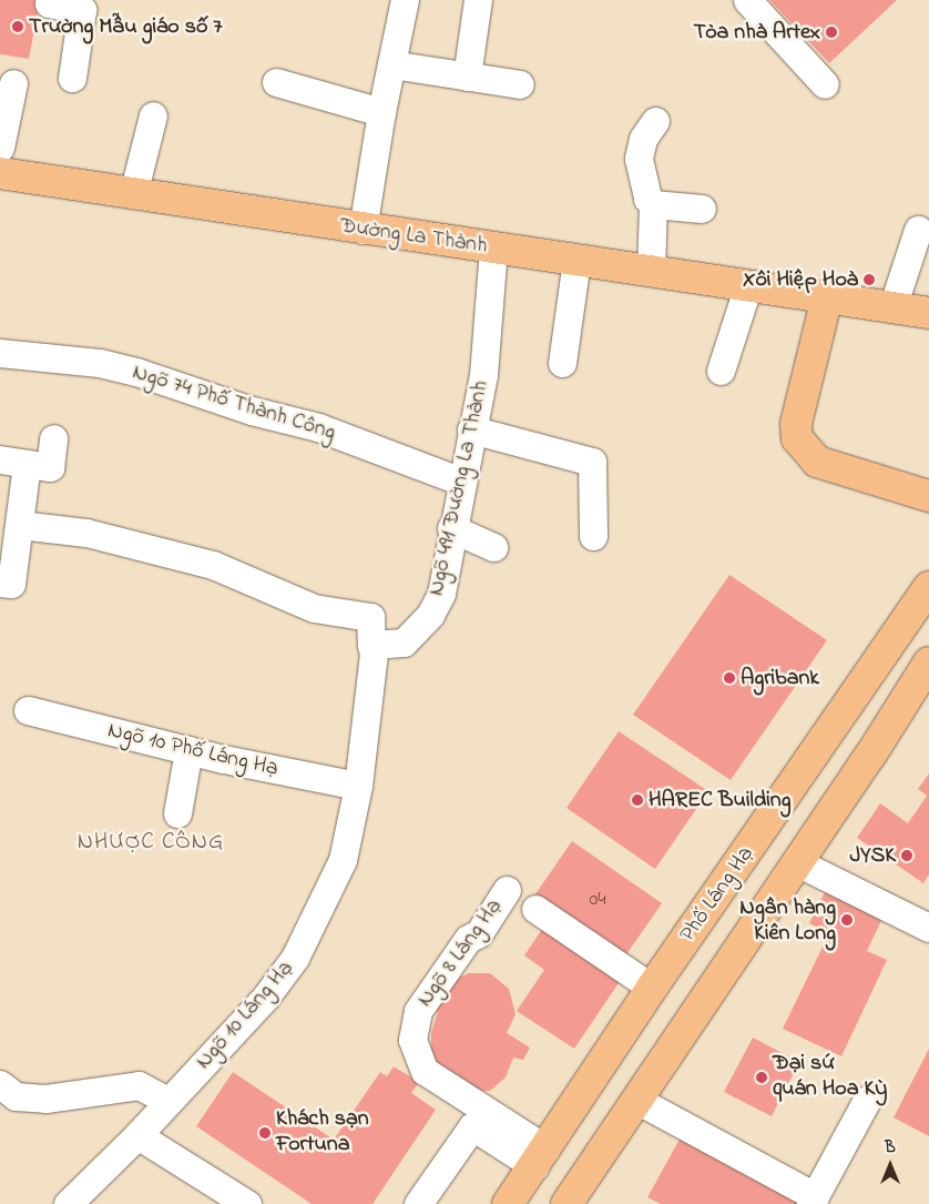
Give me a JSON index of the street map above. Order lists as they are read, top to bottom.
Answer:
{
  "streets": {
    "main road": ["Đường La Thành", "Phố Láng Hạ"],
    "lane": [
      "Ngõ 74 Phố Thành Công",
      "Ngõ 491 Đường La Thành",
      "Ngõ 10 Phố Láng Hạ",
      "Ngõ 8 Láng Hạ",
      "Ngõ 10 Láng Hạ"
    ]
  },
  "crossings": [
    ["Đường La Thành", "Ngõ 491 Đường La Thành"],
    ["Ngõ 74 Phố Thành Công", "Ngõ 491 Đường La Thành"],
    ["Ngõ 10 Phố Láng Hạ", "Ngõ 10 Láng Hạ"],
    ["Phố Láng Hạ", "Ngõ 8 Láng Hạ"]
  ],
  "districts": ["NHƯỢC CÔNG"],
  "places": [
    "Trường Mẫu giáo số 7",
    "Tòa nhà Artex",
    "Xôi Hiệp Hoà",
    "Agribank",
    "HAREC Building",
    "JYSK",
    "Ngân hàng Kiên Long",
    "Đại sứ quán Hoa Kỳ",
    "Khách sạn Fortuna"
  ],
  "house_numbers": ["04"],
  "north": "top"
}
